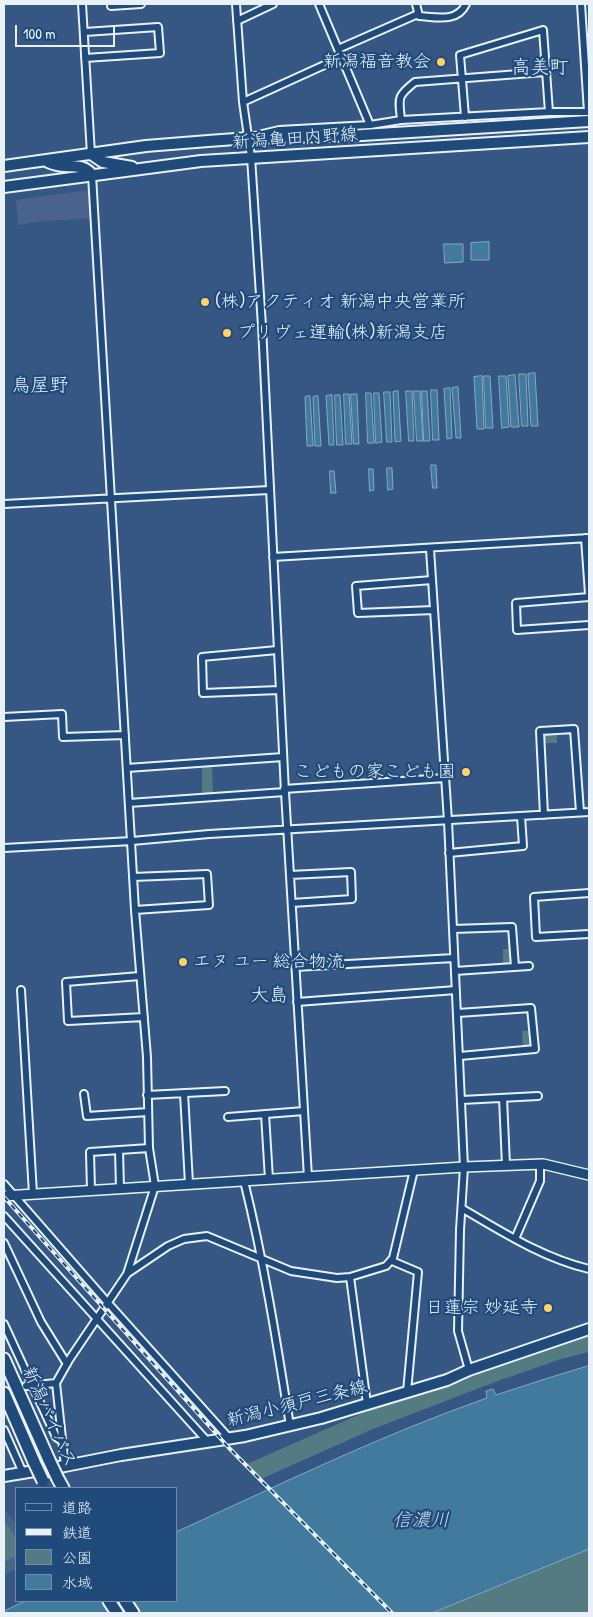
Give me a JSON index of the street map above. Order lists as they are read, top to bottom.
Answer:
{
  "streets": {
    "highway": ["新潟バイパス"],
    "main road": ["新潟亀田内野線", "新潟小須戸三条線"]
  },
  "districts": ["高美町", "鳥屋野", "大島"],
  "water": ["信濃川"],
  "places": [
    "新潟福音教会",
    "(株)アクティオ 新潟中央営業所",
    "プリヴェ運輸(株)新潟支店",
    "こどもの家こども園",
    "エヌ ユー 総合物流",
    "日蓮宗 妙延寺"
  ],
  "legend": [
    "道路",
    "鉄道",
    "公園",
    "水域"
  ],
  "scale_bar": "100 m"
}
